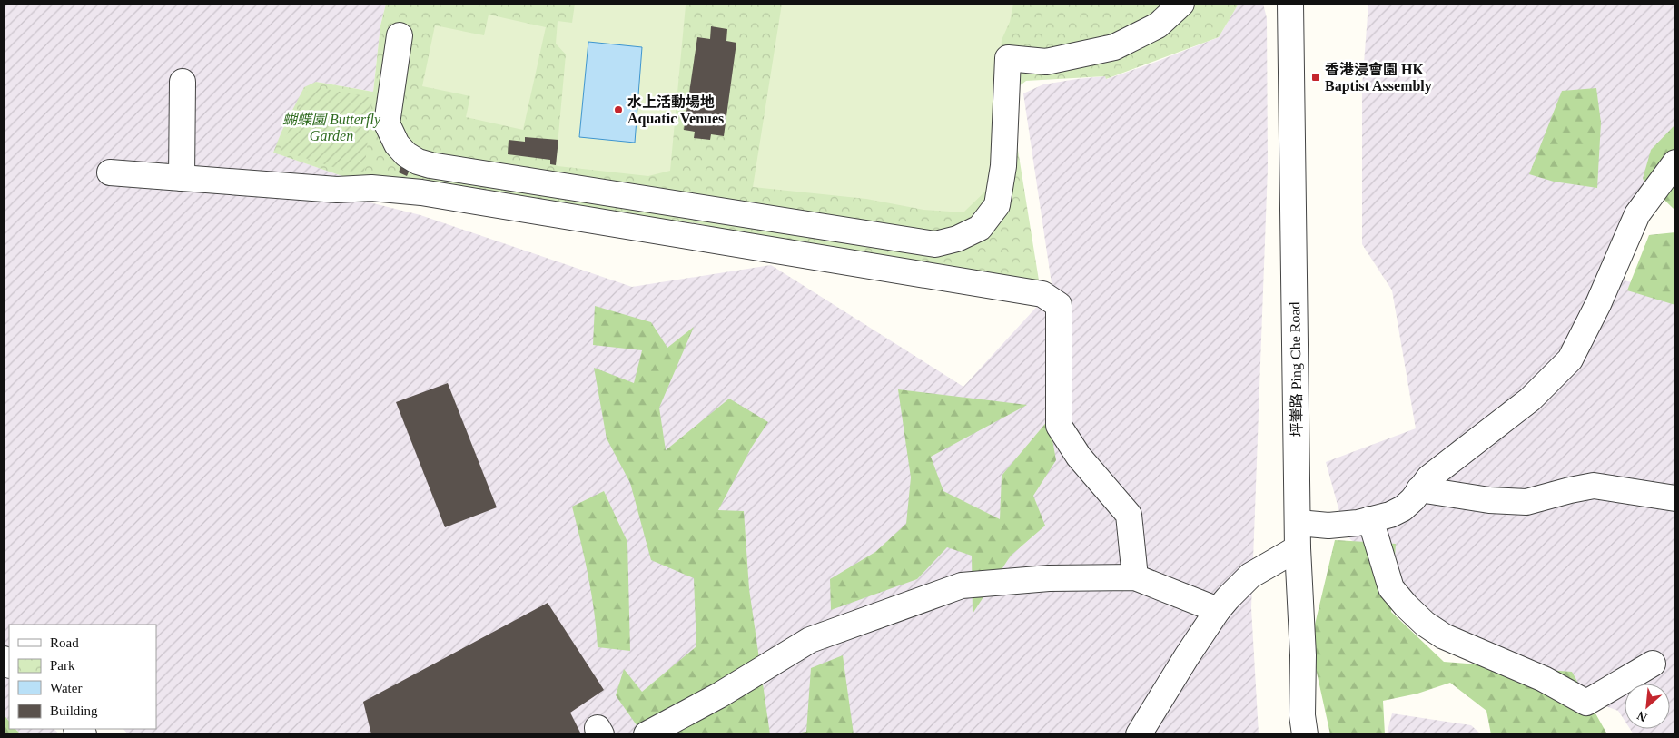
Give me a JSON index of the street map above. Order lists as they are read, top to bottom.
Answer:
{
  "streets": {
    "street": ["坪輋路 Ping Che Road"]
  },
  "parks": ["蝴蝶園 Butterfly Garden"],
  "places": {
    "transit": ["香港浸會園 HK Baptist Assembly"],
    "other": ["水上活動場地 Aquatic Venues"]
  },
  "legend": [
    "Road",
    "Park",
    "Water",
    "Building"
  ],
  "north": "bottom left"
}
